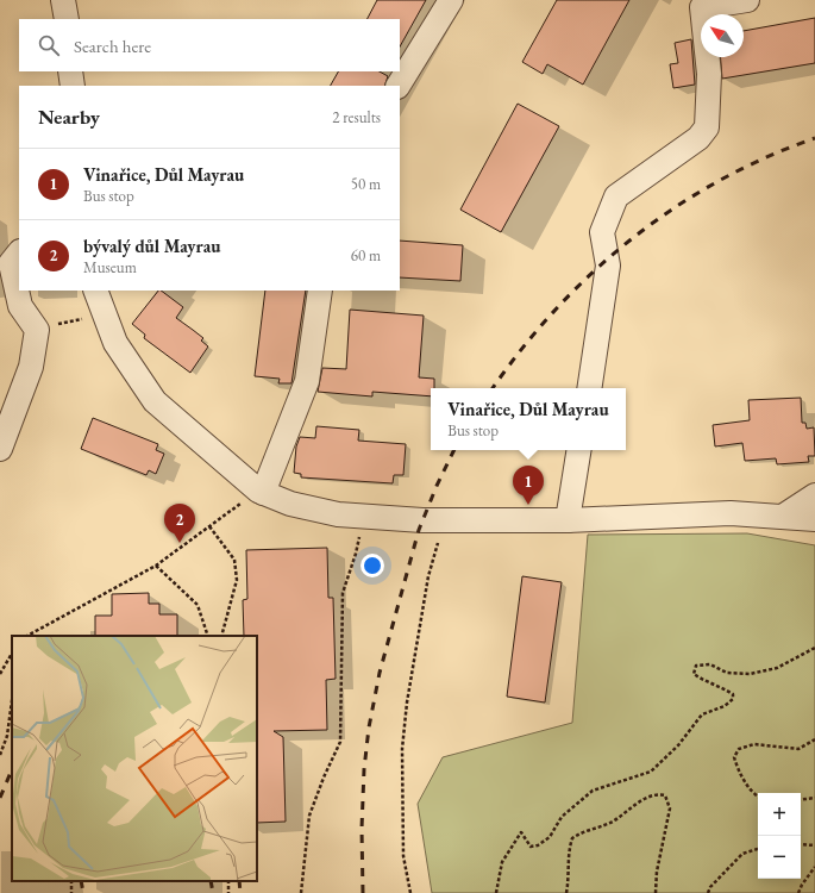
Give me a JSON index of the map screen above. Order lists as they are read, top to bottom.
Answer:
{
  "north": "top left",
  "page": {
    "search": "Search here",
    "heading": ["Nearby", "2 results"],
    "list": [
      {
        "mark": "1",
        "name": "Vinařice, Důl Mayrau",
        "note": "Bus stop",
        "value": "50 m"
      },
      {
        "mark": "2",
        "name": "bývalý důl Mayrau",
        "note": "Museum",
        "value": "60 m"
      }
    ],
    "popup": ["Vinařice, Důl Mayrau", "Bus stop"],
    "pins": ["1", "2"],
    "map_buttons": ["+", "−"]
  }
}
